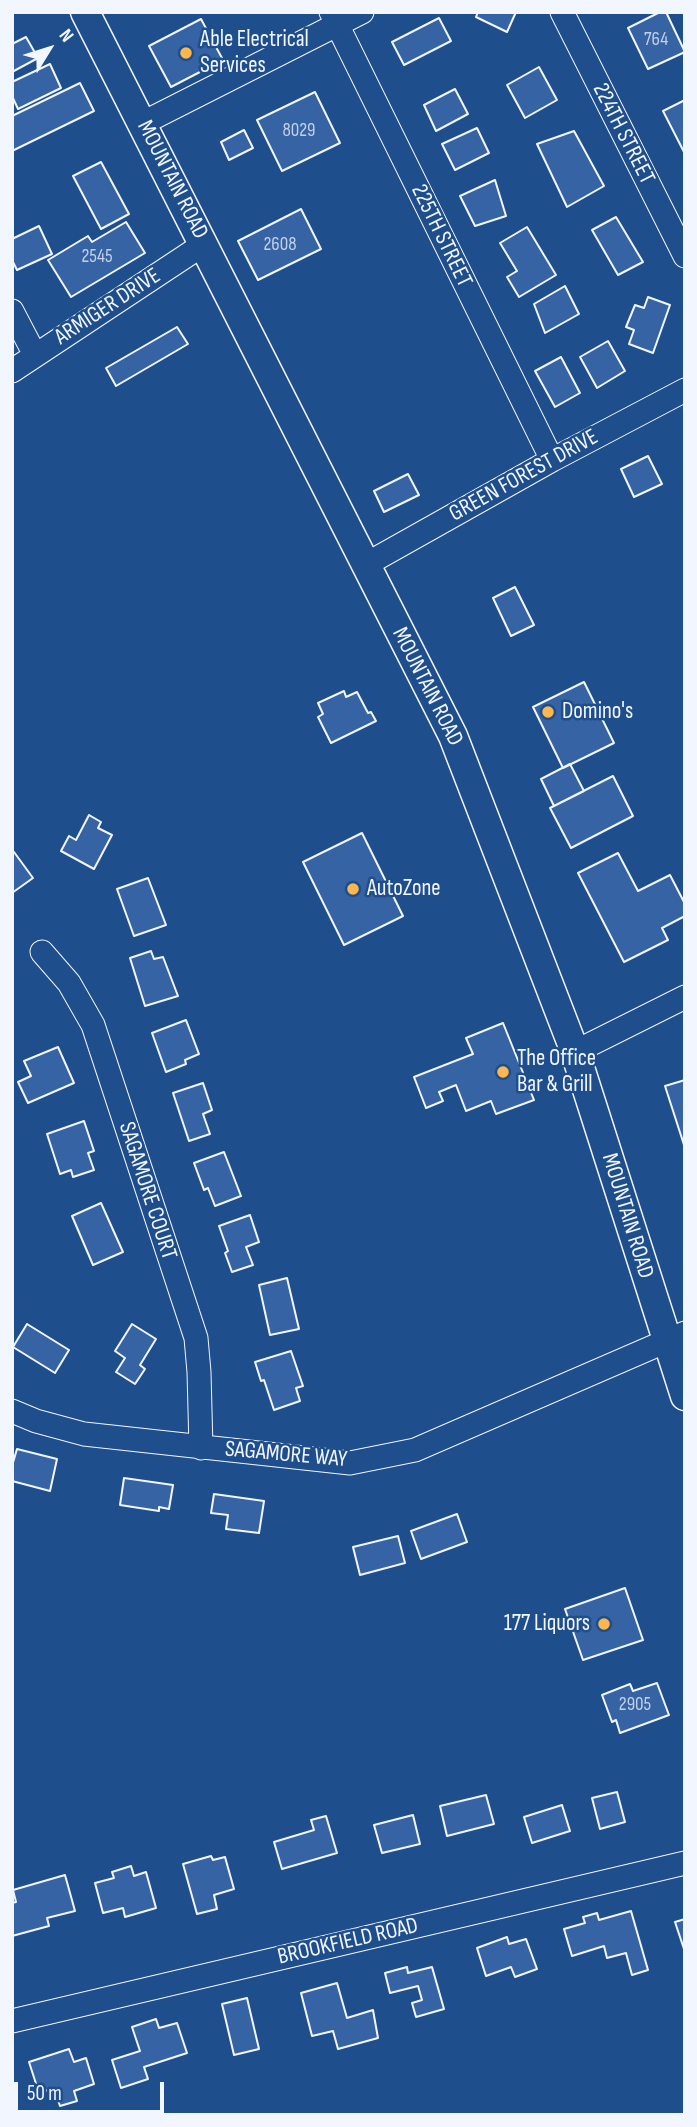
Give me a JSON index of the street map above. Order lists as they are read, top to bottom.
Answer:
{
  "streets": {
    "main road": ["MOUNTAIN ROAD"],
    "street": [
      "224TH STREET",
      "225TH STREET",
      "ARMIGER DRIVE",
      "GREEN FOREST DRIVE",
      "SAGAMORE COURT",
      "SAGAMORE WAY",
      "BROOKFIELD ROAD"
    ]
  },
  "crossings": [
    ["MOUNTAIN ROAD", "ARMIGER DRIVE"],
    ["MOUNTAIN ROAD", "GREEN FOREST DRIVE"],
    ["MOUNTAIN ROAD", "SAGAMORE WAY"],
    ["225TH STREET", "GREEN FOREST DRIVE"],
    ["SAGAMORE COURT", "SAGAMORE WAY"]
  ],
  "places": [
    "Able Electrical Services",
    "Domino's",
    "AutoZone",
    "The Office Bar & Grill",
    "177 Liquors"
  ],
  "house_numbers": [
    "764",
    "8029",
    "2608",
    "2545",
    "2905"
  ],
  "scale_bar": "50 m",
  "north": "top right"
}
